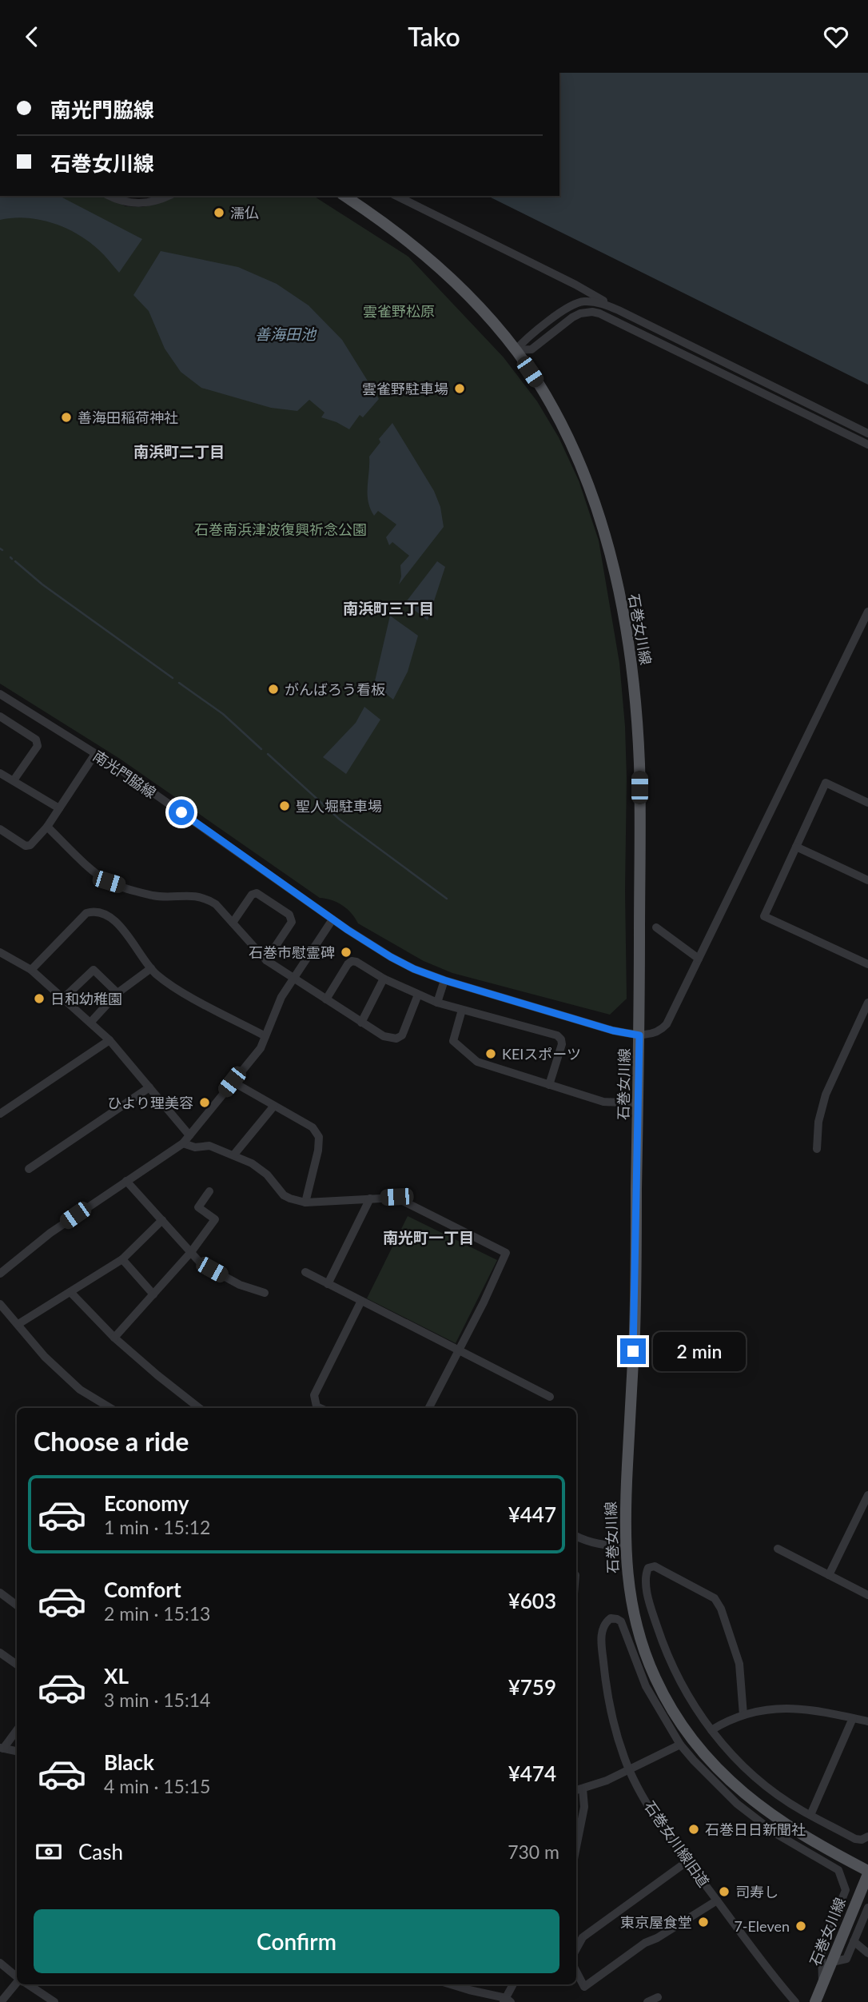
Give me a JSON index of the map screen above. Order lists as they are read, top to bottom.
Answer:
{
  "streets": {
    "main road": ["石巻女川線"],
    "street": ["南光門脇線", "石巻女川線旧道"]
  },
  "crossings": [
    ["石巻女川線", "南光門脇線"]
  ],
  "districts": ["南浜町二丁目", "南浜町三丁目", "南光町一丁目"],
  "water": ["善海田池"],
  "parks": ["雲雀野松原", "石巻南浜津波復興祈念公園"],
  "places": [
    "濡仏",
    "雲雀野駐車場",
    "善海田稲荷神社",
    "がんばろう看板",
    "聖人堀駐車場",
    "石巻市慰霊碑",
    "日和幼稚園",
    "KEIスポーツ",
    "ひより理美容",
    "石巻日日新聞社",
    "司寿し",
    "東京屋食堂",
    "7-Eleven"
  ],
  "page": {
    "header": "Tako",
    "banner": ["南光門脇線", "石巻女川線"],
    "bubble": "2 min",
    "heading": "Choose a ride",
    "list": [
      {
        "name": "Economy",
        "note": "1 min · 15:12",
        "value": "¥447"
      },
      {
        "name": "Comfort",
        "note": "2 min · 15:13",
        "value": "¥603"
      },
      {
        "name": "XL",
        "note": "3 min · 15:14",
        "value": "¥759"
      },
      {
        "name": "Black",
        "note": "4 min · 15:15",
        "value": "¥474"
      }
    ],
    "pay": ["Cash", "730 m"],
    "buttons": "Confirm"
  }
}
